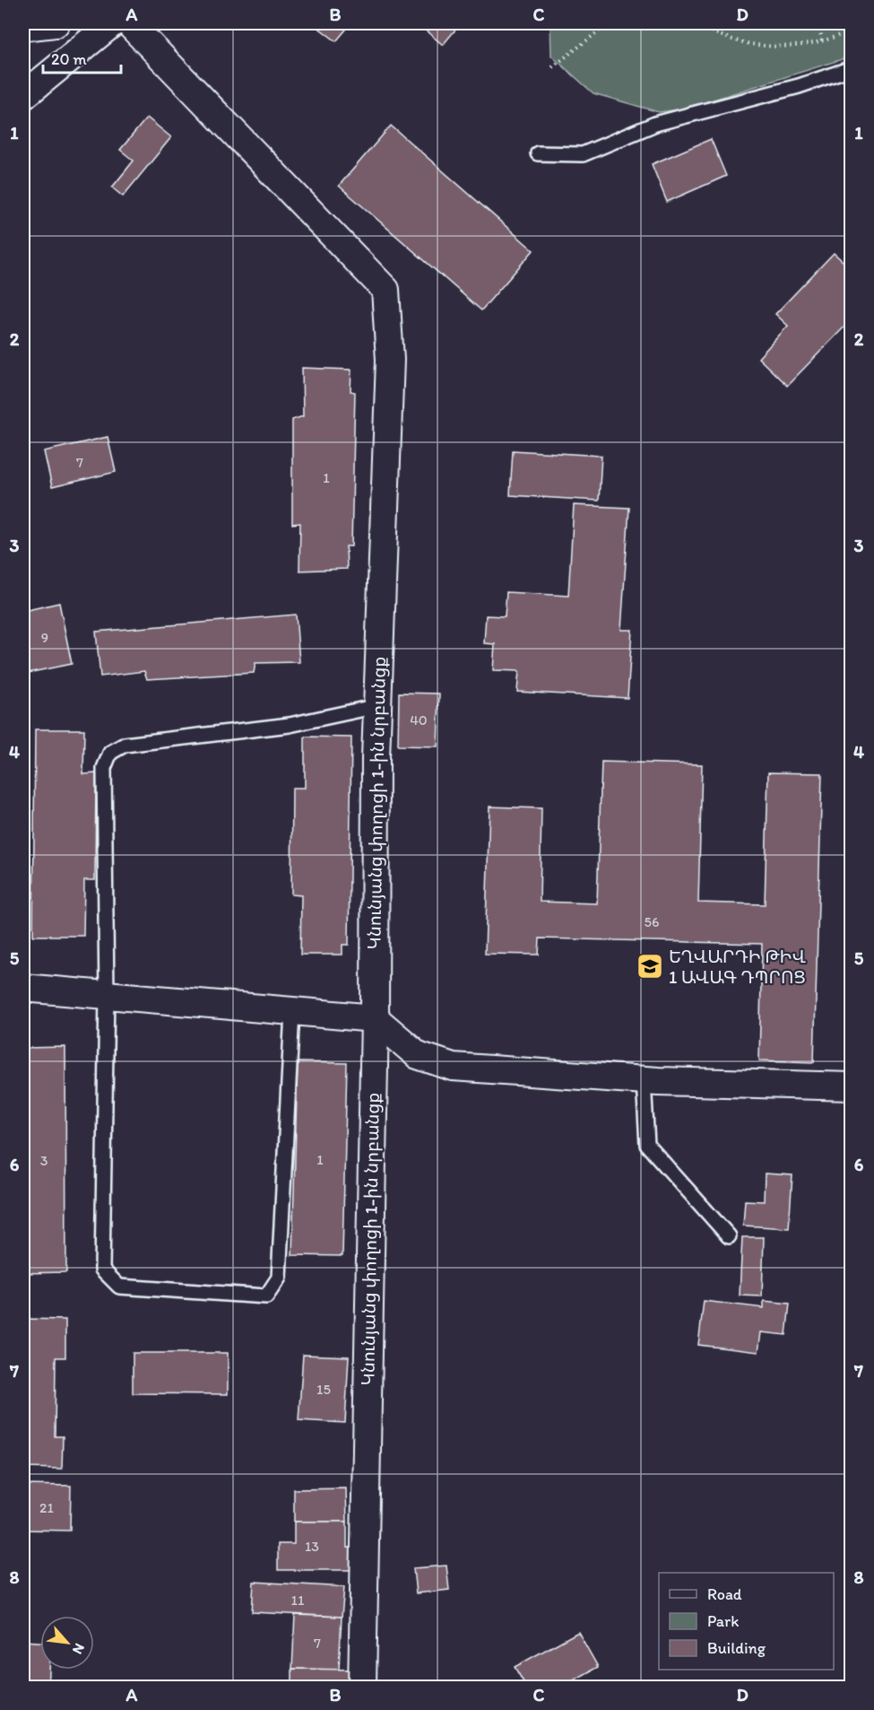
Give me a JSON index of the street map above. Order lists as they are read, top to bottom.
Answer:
{
  "streets": {
    "street": ["Կնունյանց փողոցի 1-ին նրբանցք"]
  },
  "places": {
    "school or university": ["ԵՂՎԱՐԴԻ ԹԻՎ 1 ԱՎԱԳ ԴՊՐՈՑ"]
  },
  "house_numbers": [
    "7",
    "1",
    "9",
    "40",
    "56",
    "1",
    "3",
    "15",
    "21",
    "13",
    "11",
    "7"
  ],
  "legend": ["Road", "Park", "Building"],
  "scale_bar": "20 m",
  "north": "bottom right",
  "grid": {
    "columns": [
      "A",
      "B",
      "C",
      "D"
    ],
    "rows": [
      "1",
      "2",
      "3",
      "4",
      "5",
      "6",
      "7",
      "8"
    ]
  }
}
